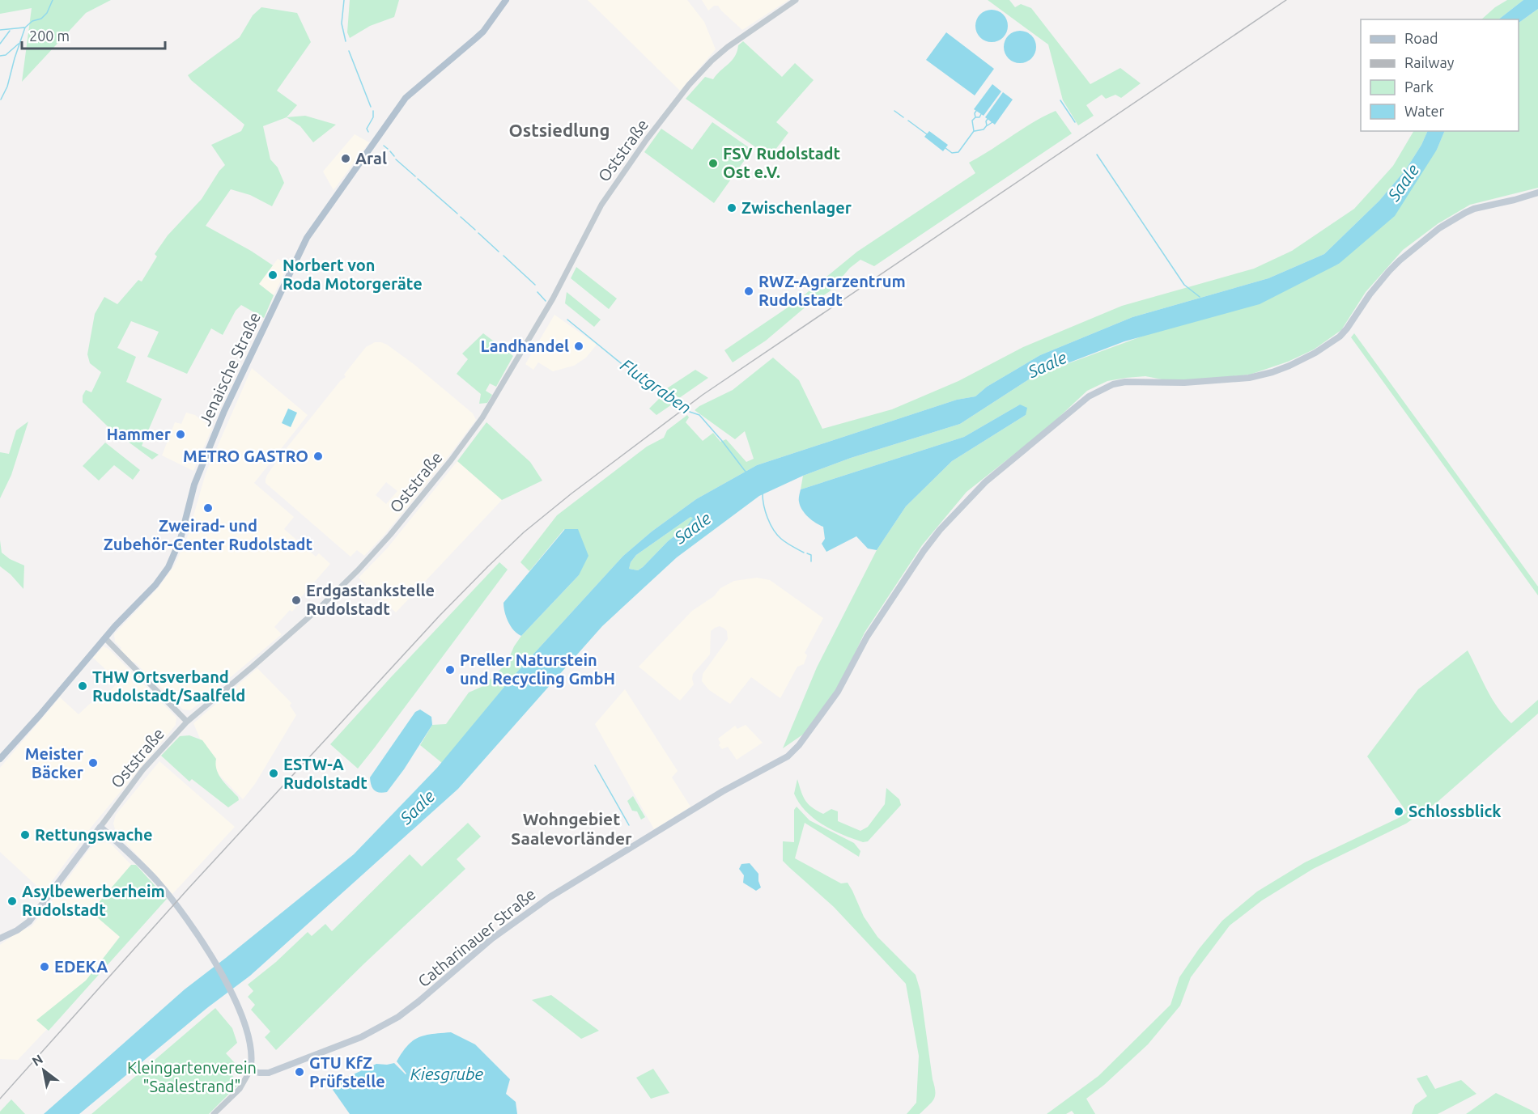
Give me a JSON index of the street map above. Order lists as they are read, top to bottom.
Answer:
{
  "streets": {
    "main road": ["Oststraße", "Jenaische Straße", "Catharinauer Straße"]
  },
  "districts": ["Ostsiedlung", "Wohngebiet Saalevorländer"],
  "water": ["Saale", "Flutgraben", "Kiesgrube"],
  "parks": ["Kleingartenverein \"Saalestrand\""],
  "places": [
    "Aral",
    "FSV Rudolstadt Ost e.V.",
    "Zwischenlager",
    "Norbert von Roda Motorgeräte",
    "RWZ-Agrarzentrum Rudolstadt",
    "Landhandel",
    "Hammer",
    "METRO GASTRO",
    "Zweirad- und Zubehör-Center Rudolstadt",
    "Erdgastankstelle Rudolstadt",
    "Preller Naturstein und Recycling GmbH",
    "THW Ortsverband Rudolstadt/Saalfeld",
    "Meister Bäcker",
    "ESTW-A Rudolstadt",
    "Schlossblick",
    "Rettungswache",
    "Asylbewerberheim Rudolstadt",
    "EDEKA",
    "GTU KfZ Prüfstelle"
  ],
  "legend": [
    "Road",
    "Railway",
    "Park",
    "Water"
  ],
  "scale_bar": "200 m",
  "north": "top left"
}
